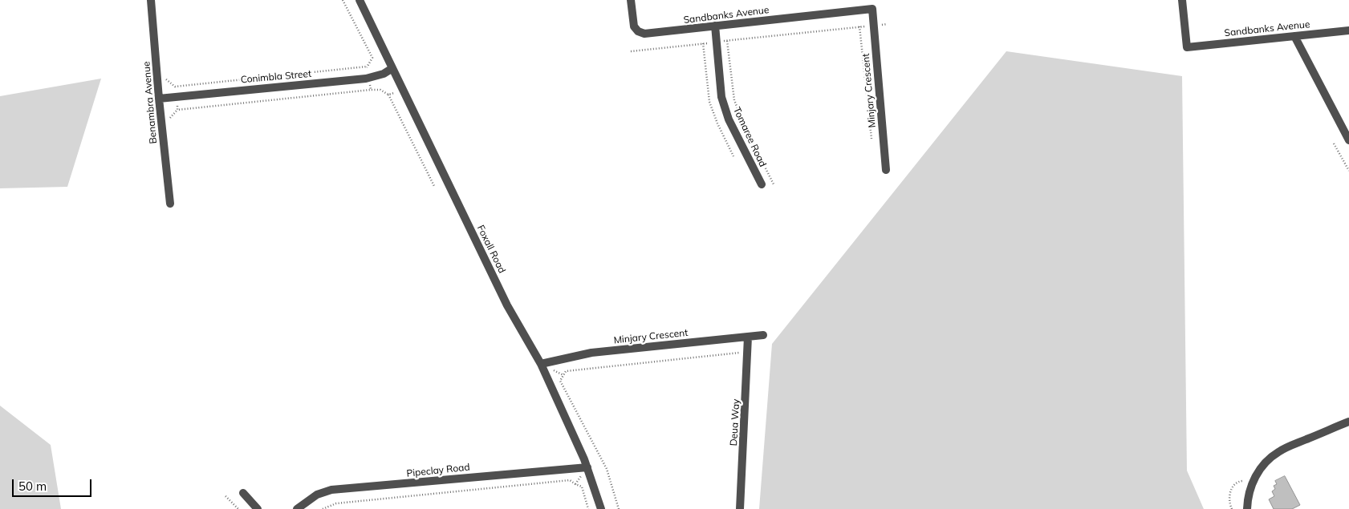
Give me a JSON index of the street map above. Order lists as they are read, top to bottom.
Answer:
{
  "streets": {
    "street": [
      "Sandbanks Avenue",
      "Conimbla Street",
      "Minjary Crescent",
      "Benambra Avenue",
      "Tomaree Road",
      "Foxall Road",
      "Deua Way",
      "Pipeclay Road"
    ]
  },
  "crossings": [
    ["Sandbanks Avenue", "Minjary Crescent"],
    ["Sandbanks Avenue", "Tomaree Road"],
    ["Conimbla Street", "Benambra Avenue"],
    ["Conimbla Street", "Foxall Road"],
    ["Minjary Crescent", "Foxall Road"],
    ["Minjary Crescent", "Deua Way"],
    ["Foxall Road", "Pipeclay Road"]
  ],
  "scale_bar": "50 m"
}
